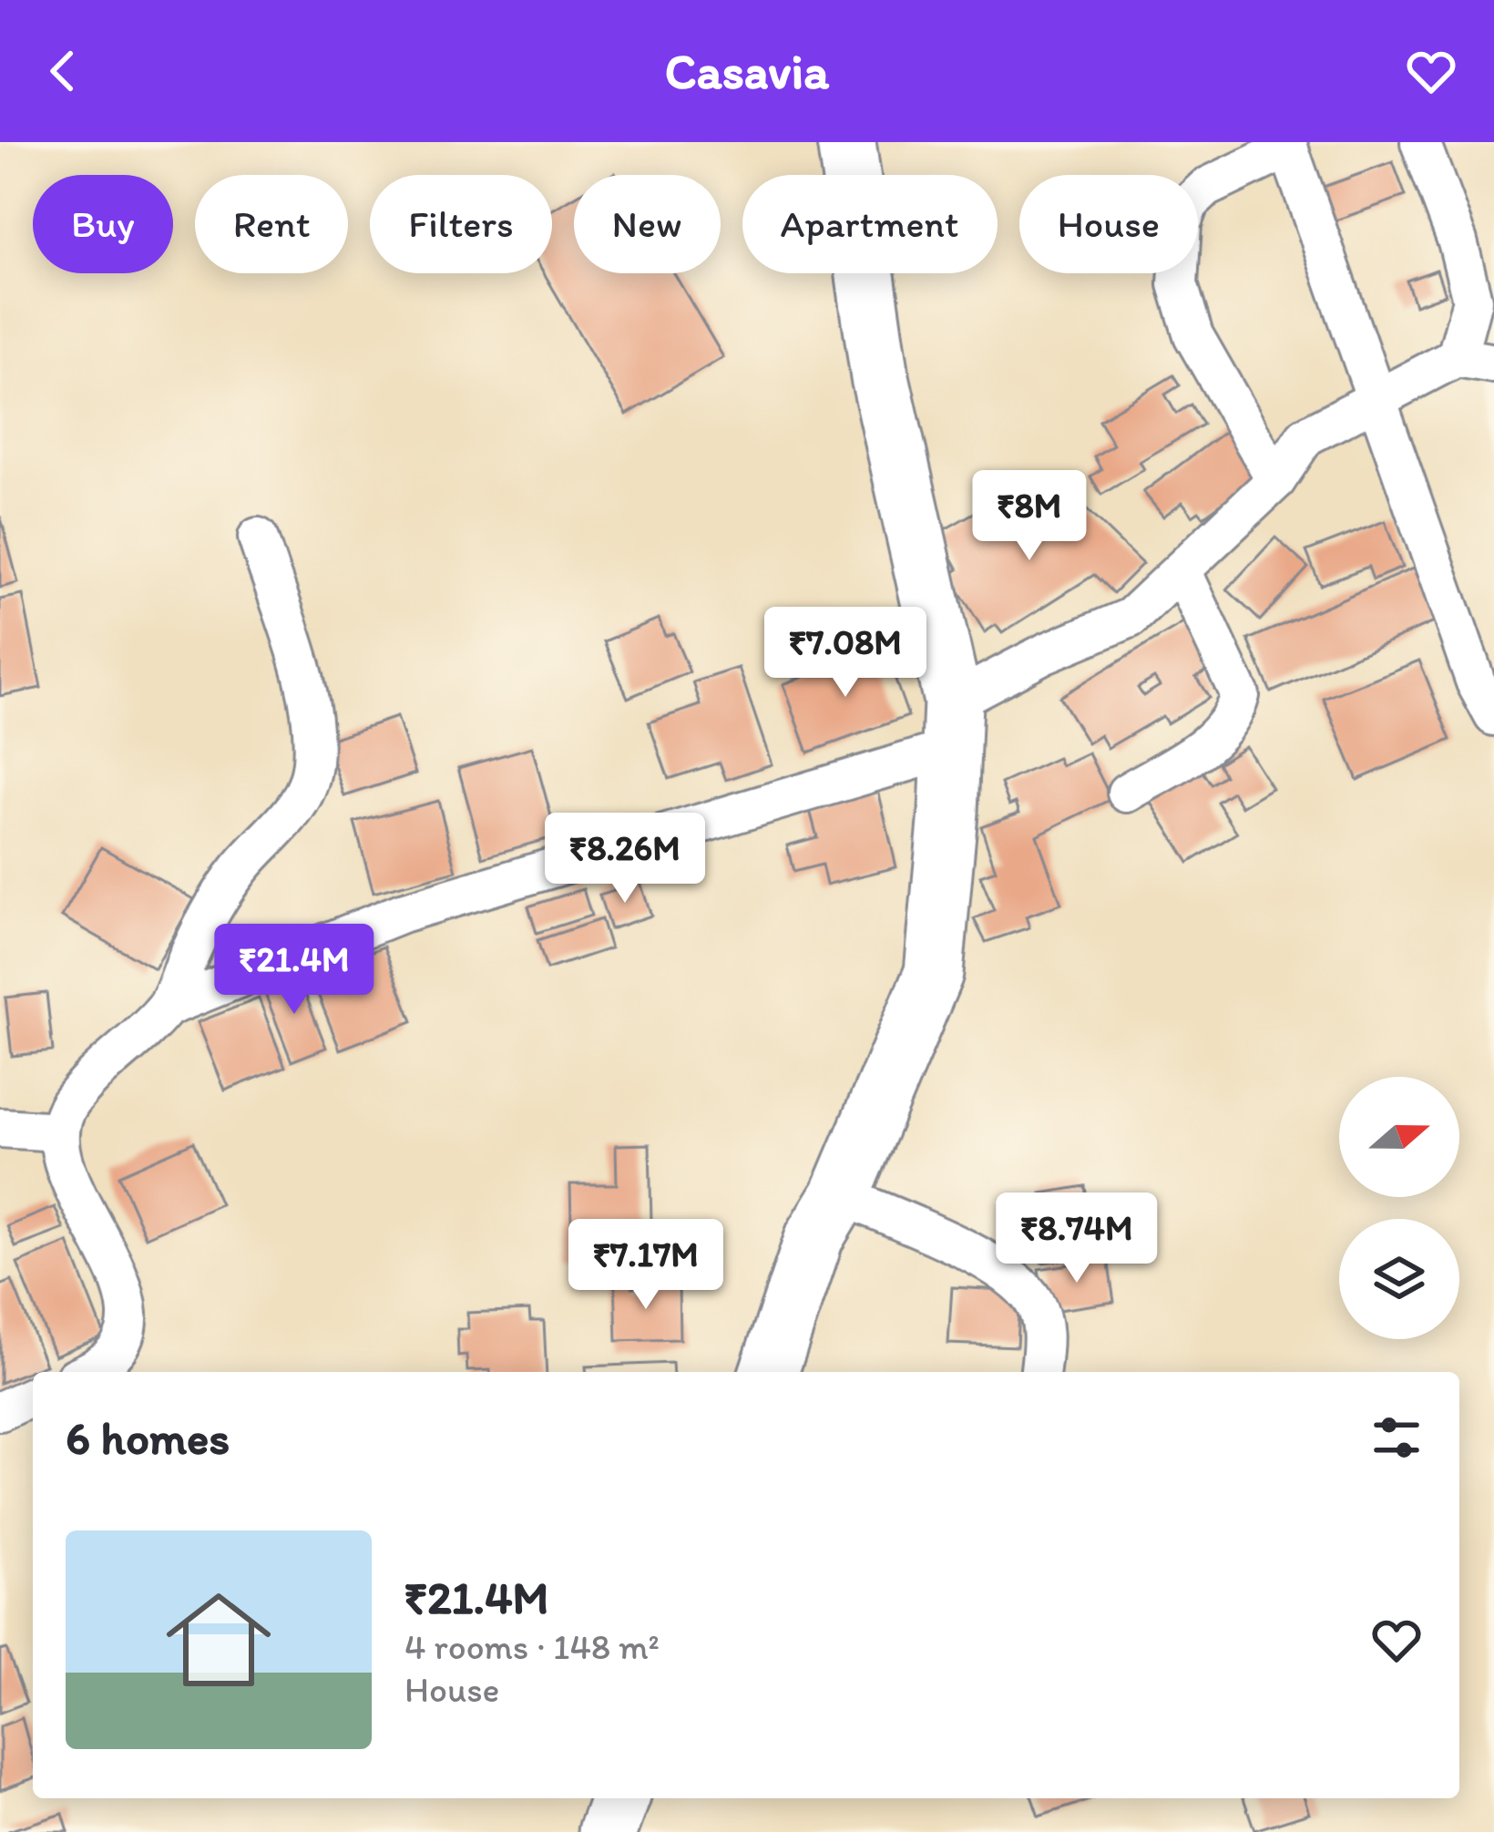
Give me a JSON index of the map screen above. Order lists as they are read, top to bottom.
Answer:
{
  "north": "right",
  "page": {
    "header": "Casavia",
    "chip": [
      "Buy",
      "Rent",
      "Filters",
      "New",
      "Apartment",
      "House"
    ],
    "price": [
      "₹8M",
      "₹7.08M",
      "₹8.26M",
      "₹21.4M",
      "₹8.74M",
      "₹7.17M"
    ],
    "heading": "6 homes",
    "list": [
      {
        "name": "₹21.4M",
        "note": "4 rooms · 148 m² · House"
      }
    ]
  }
}
